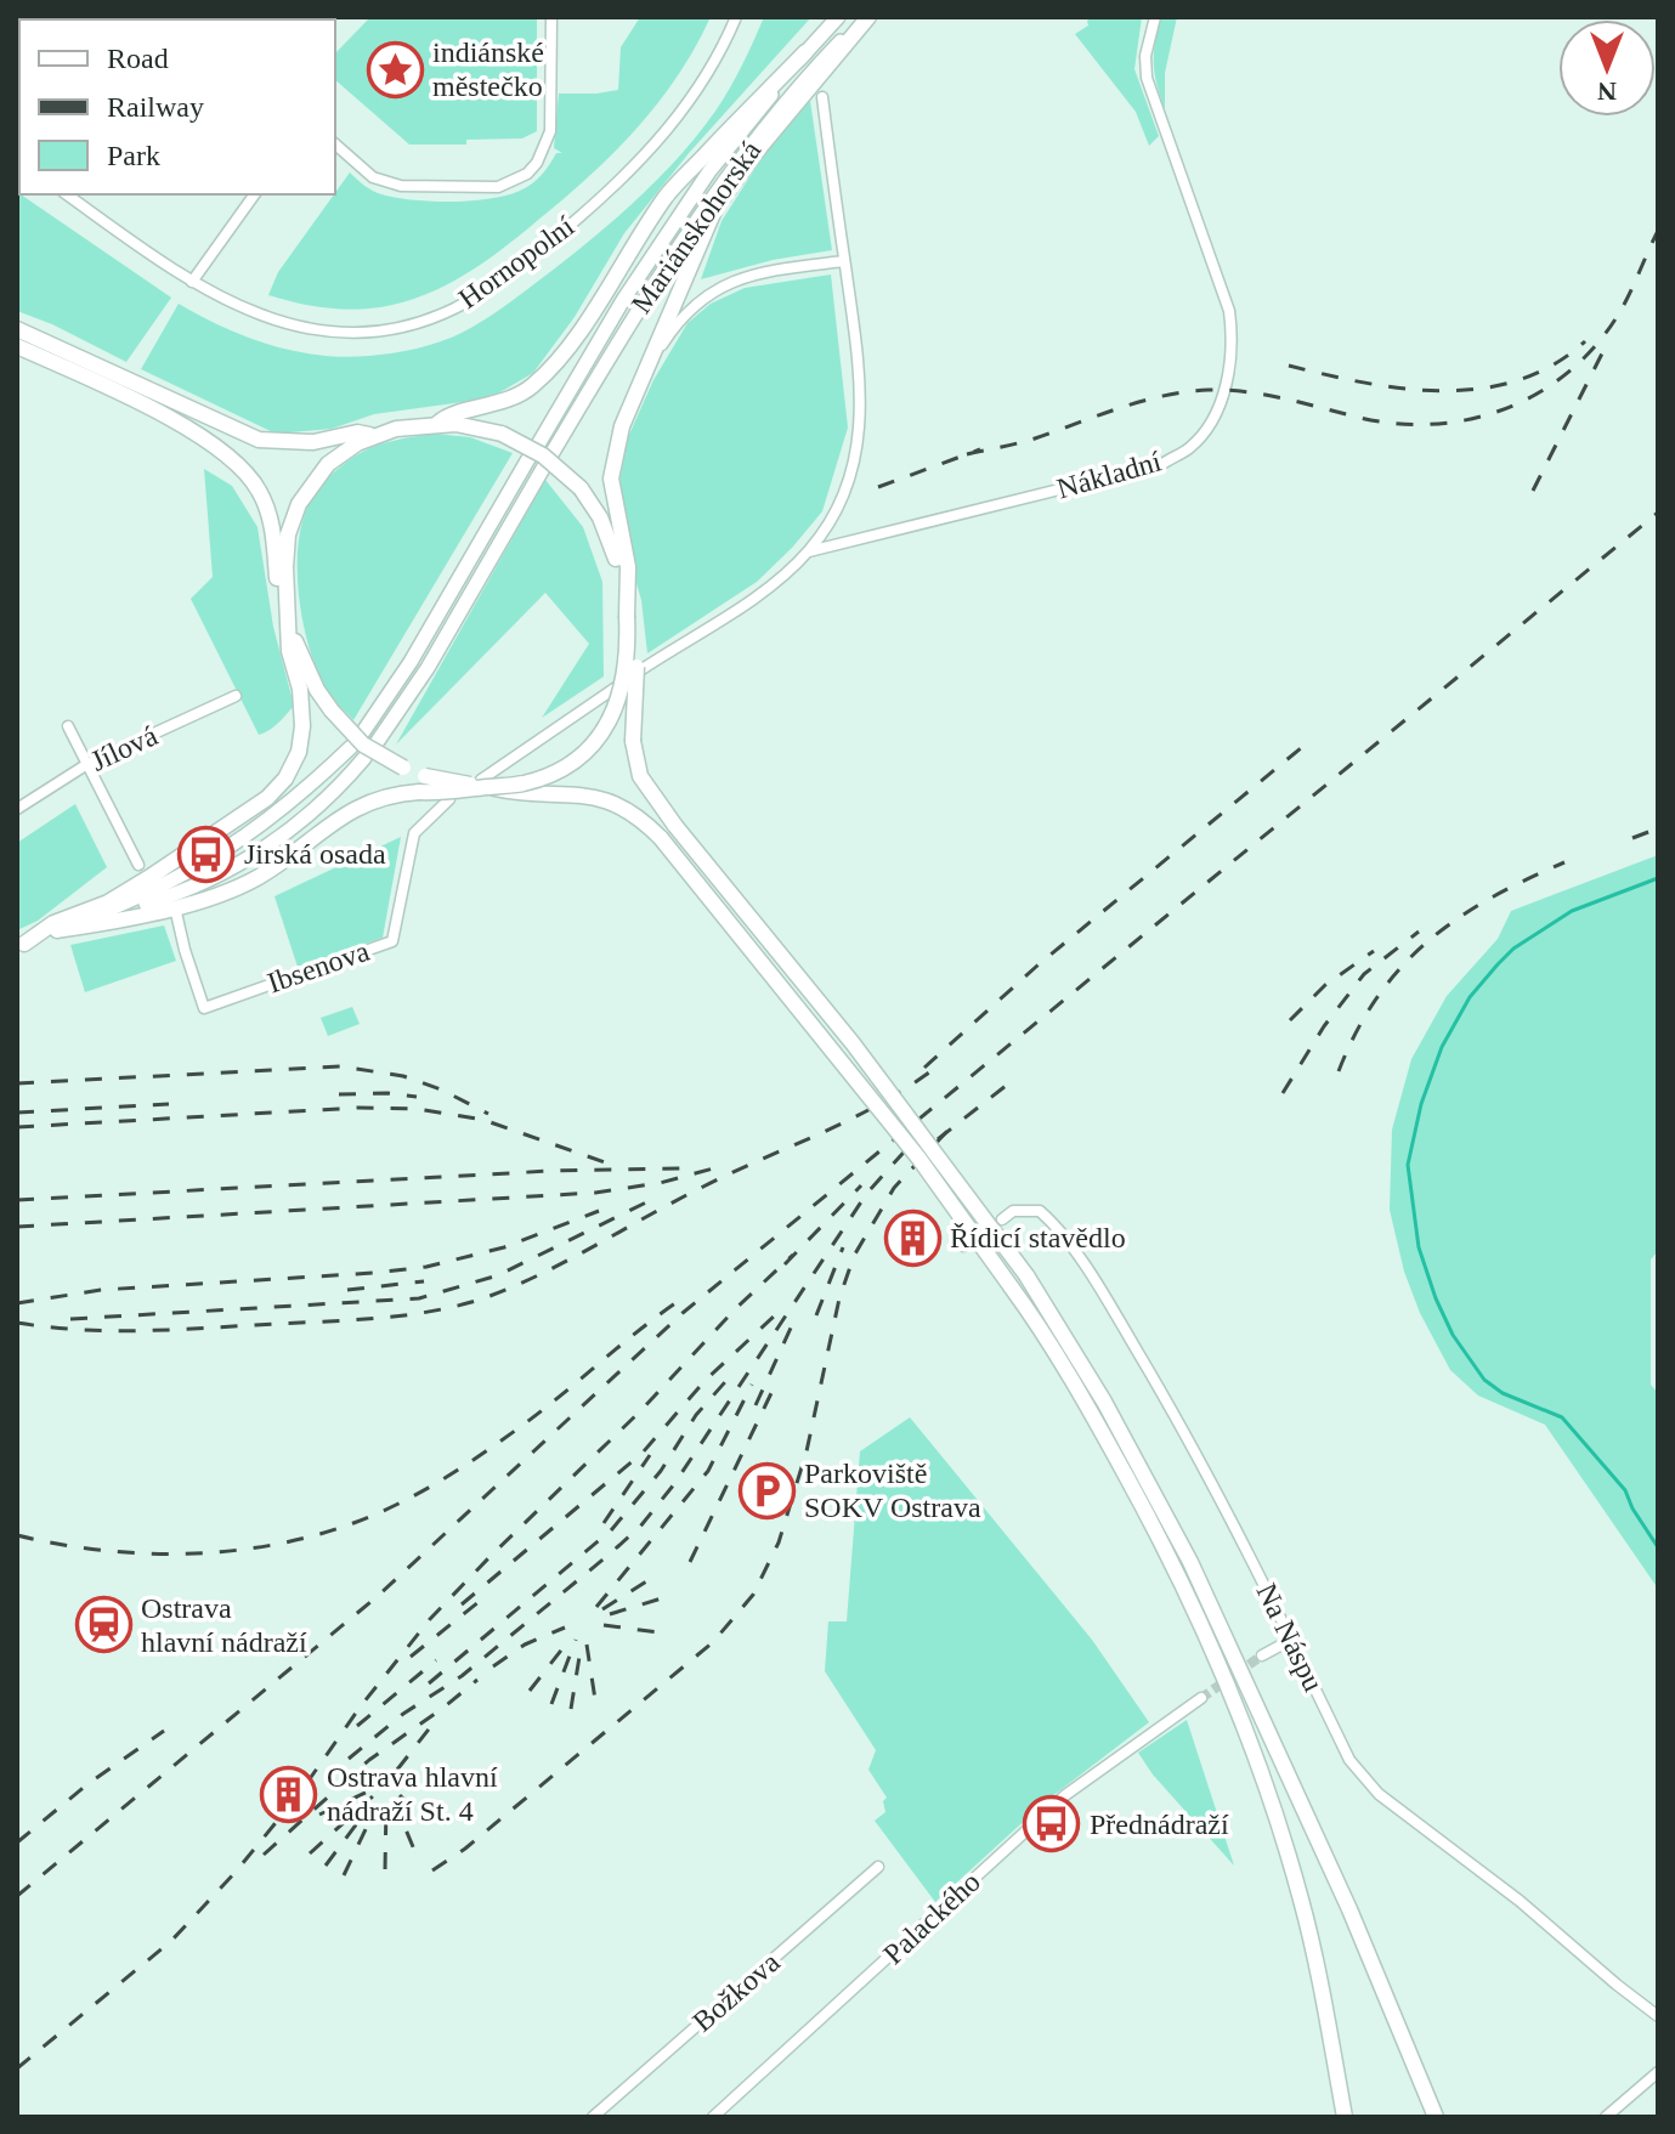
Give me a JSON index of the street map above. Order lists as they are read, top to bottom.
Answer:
{
  "streets": {
    "main road": ["Mariánskohorská"],
    "street": [
      "Hornopolní",
      "Nákladní",
      "Jílová",
      "Ibsenova",
      "Na Náspu",
      "Palackého",
      "Božkova"
    ]
  },
  "places": {
    "place": ["indiánské městečko"],
    "bus stop": ["Jirská osada", "Přednádraží"],
    "building": ["Řídicí stavědlo", "Ostrava hlavní nádraží St. 4"],
    "parking": ["Parkoviště SOKV Ostrava"],
    "station": ["Ostrava hlavní nádraží"]
  },
  "legend": ["Road", "Railway", "Park"],
  "north": "bottom"
}
